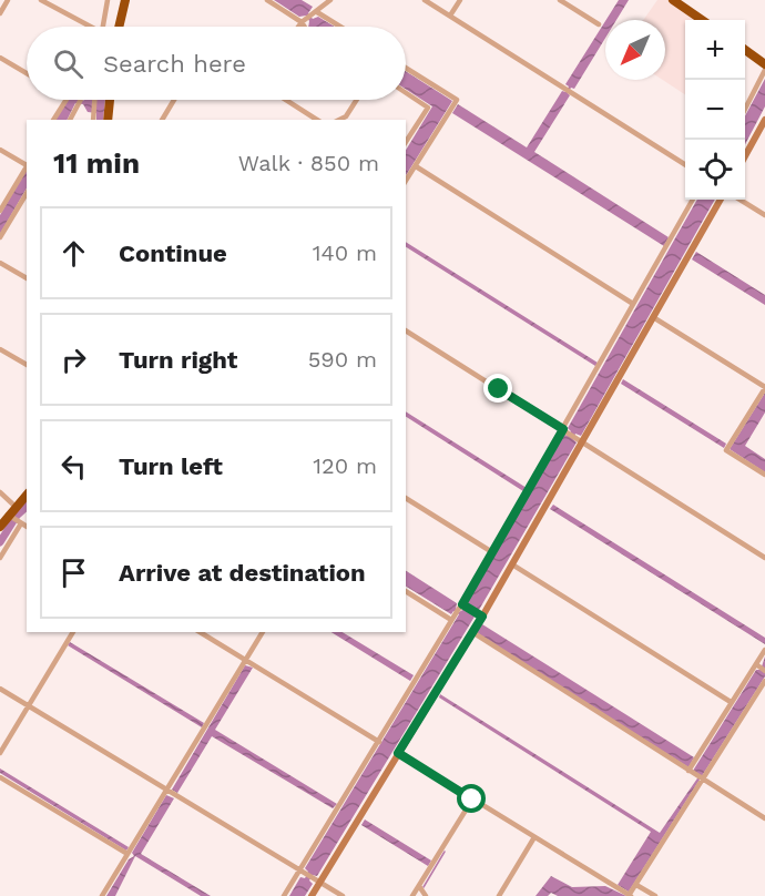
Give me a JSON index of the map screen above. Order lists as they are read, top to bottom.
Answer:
{
  "north": "bottom left",
  "page": {
    "map_buttons": ["+", "−"],
    "search": "Search here",
    "heading": ["11 min", "Walk · 850 m"],
    "list": [
      ["Continue", "140 m"],
      ["Turn right", "590 m"],
      ["Turn left", "120 m"],
      "Arrive at destination"
    ]
  }
}
